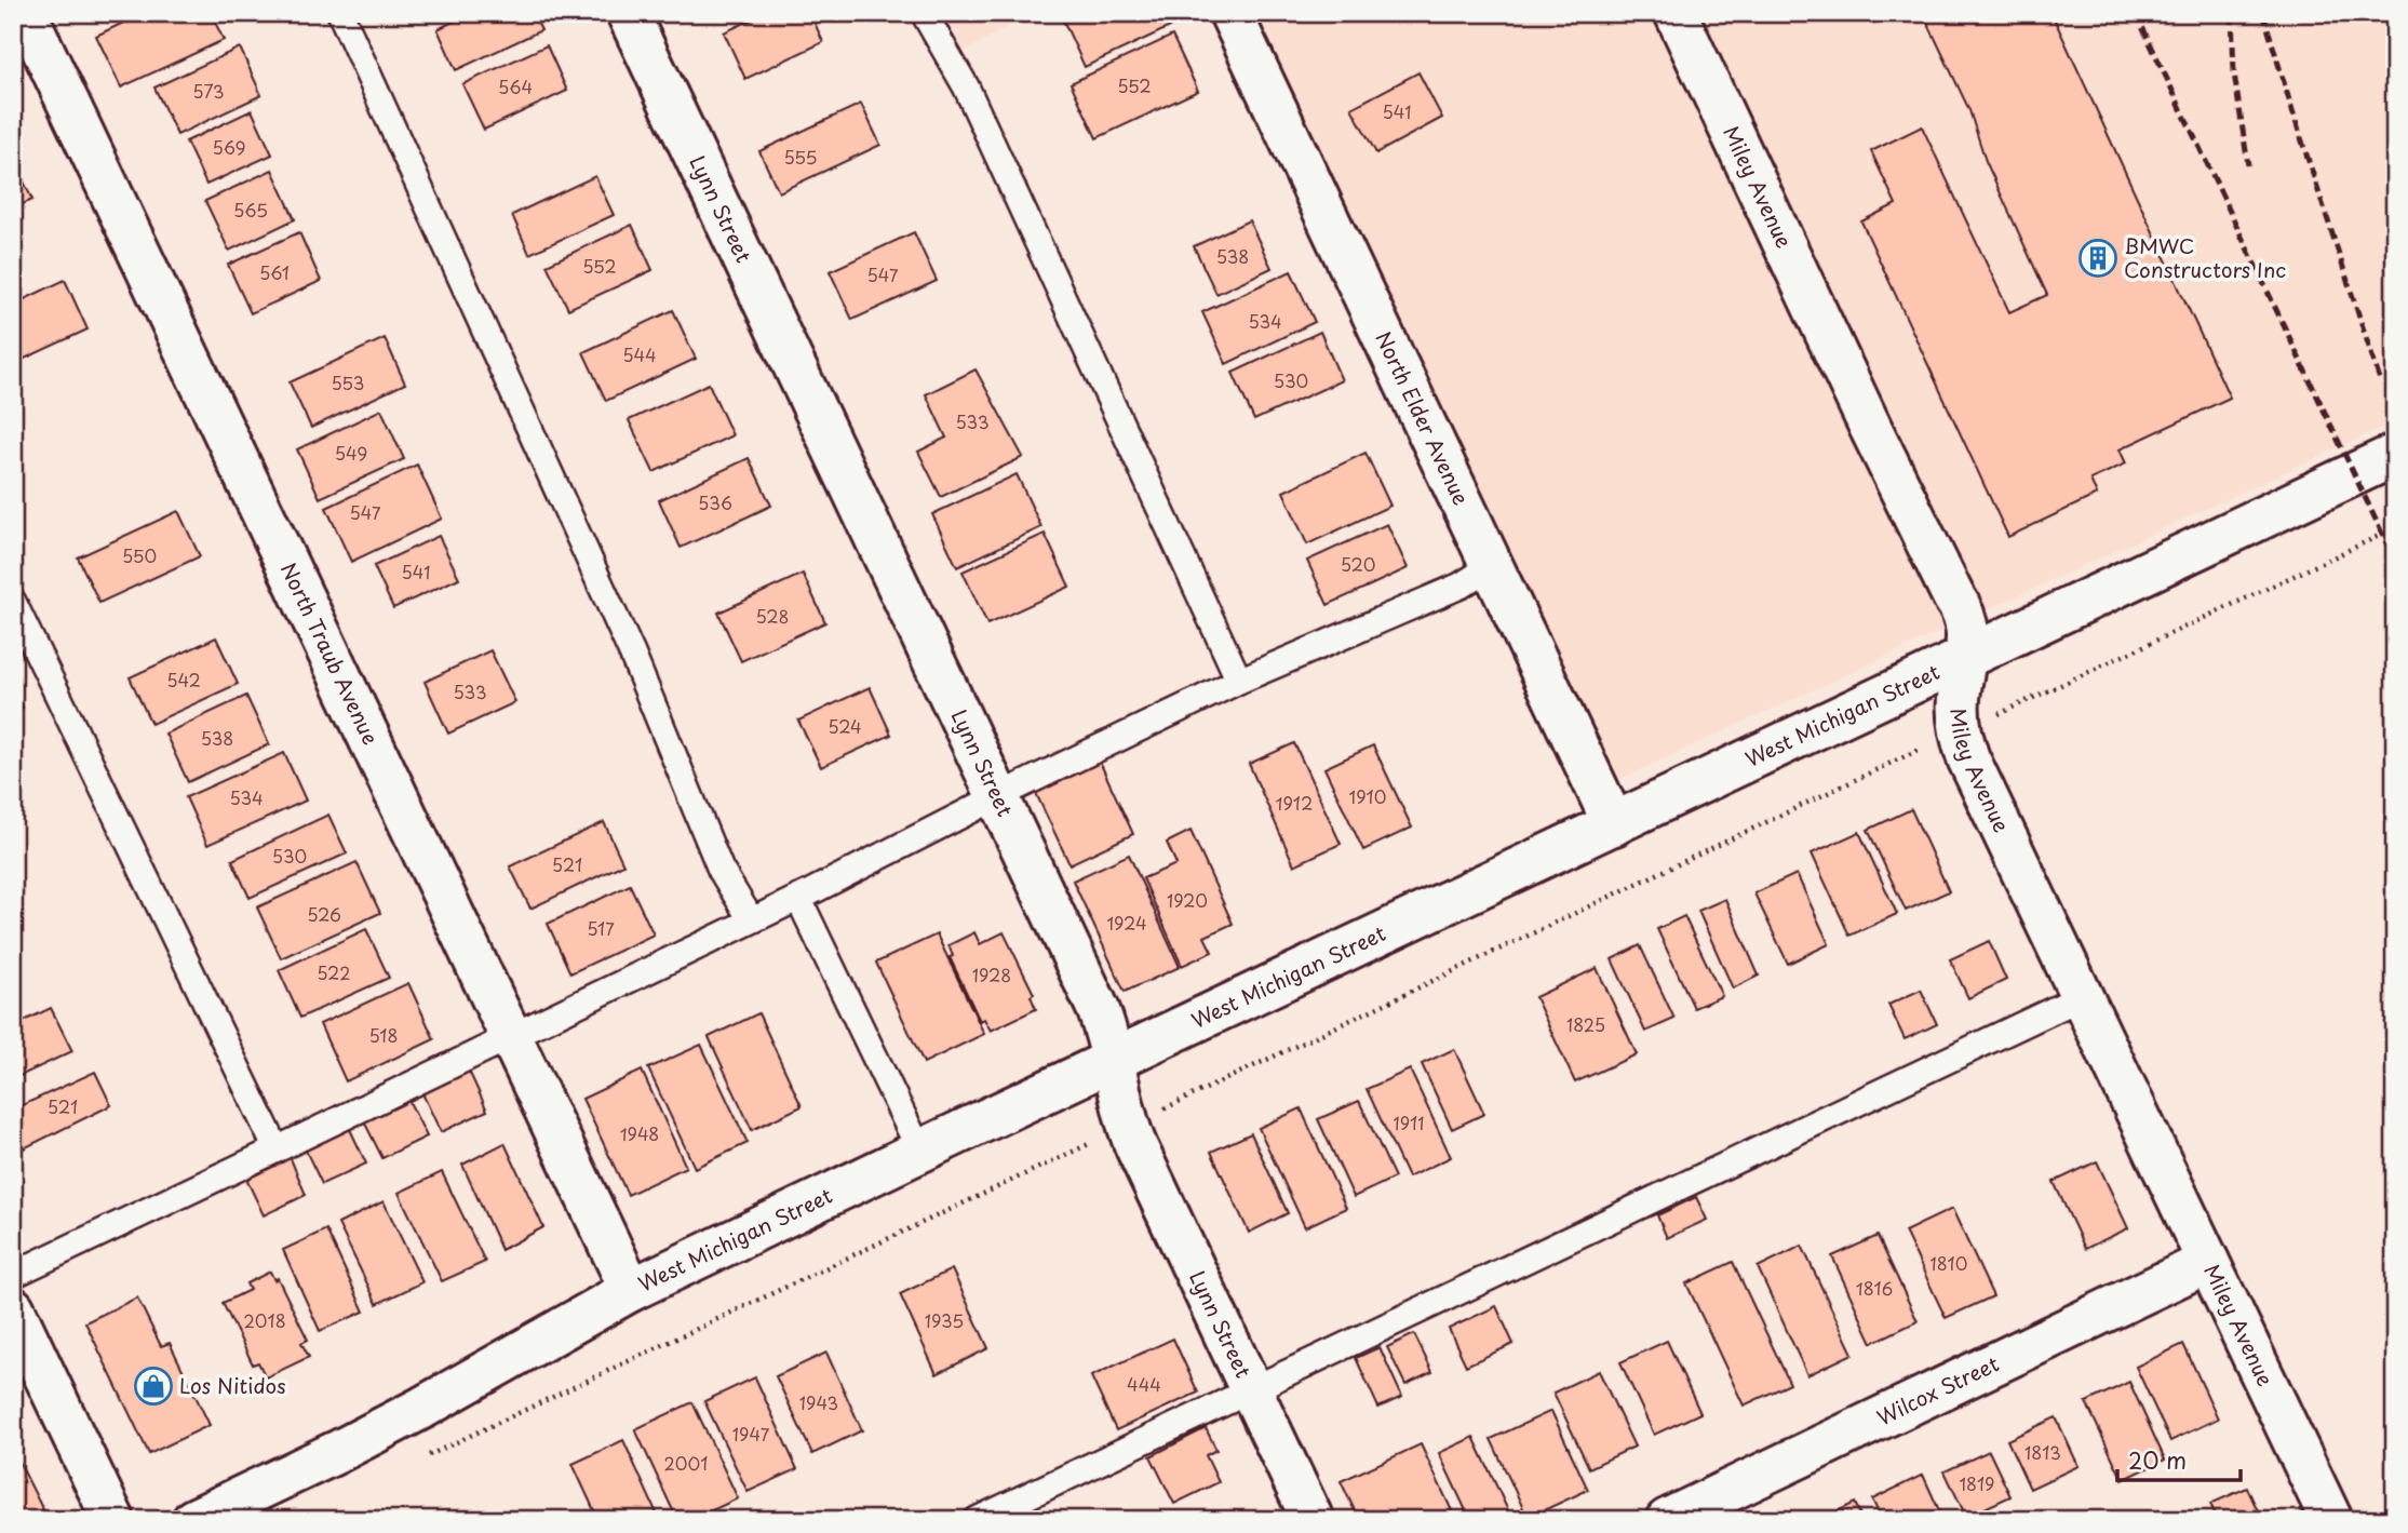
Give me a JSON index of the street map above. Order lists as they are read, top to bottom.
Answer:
{
  "streets": {
    "street": [
      "Miley Avenue",
      "Lynn Street",
      "North Elder Avenue",
      "North Traub Avenue",
      "West Michigan Street",
      "Wilcox Street"
    ]
  },
  "crossings": [
    ["Miley Avenue", "West Michigan Street"],
    ["Miley Avenue", "Wilcox Street"],
    ["Lynn Street", "West Michigan Street"],
    ["North Elder Avenue", "West Michigan Street"],
    ["North Traub Avenue", "West Michigan Street"]
  ],
  "places": {
    "building": ["BMWC Constructors Inc"],
    "shop": ["Los Nitidos"]
  },
  "house_numbers": [
    "552",
    "564",
    "573",
    "541",
    "569",
    "555",
    "565",
    "538",
    "552",
    "561",
    "547",
    "534",
    "544",
    "530",
    "553",
    "533",
    "549",
    "536",
    "547",
    "550",
    "520",
    "541",
    "528",
    "542",
    "533",
    "524",
    "538",
    "1910",
    "534",
    "1912",
    "530",
    "521",
    "1920",
    "526",
    "1924",
    "517",
    "522",
    "1928",
    "1825",
    "518",
    "521",
    "1911",
    "1948",
    "1810",
    "1816",
    "2018",
    "1935",
    "444",
    "1943",
    "1947",
    "1813",
    "2001",
    "1819"
  ],
  "scale_bar": "20 m"
}
